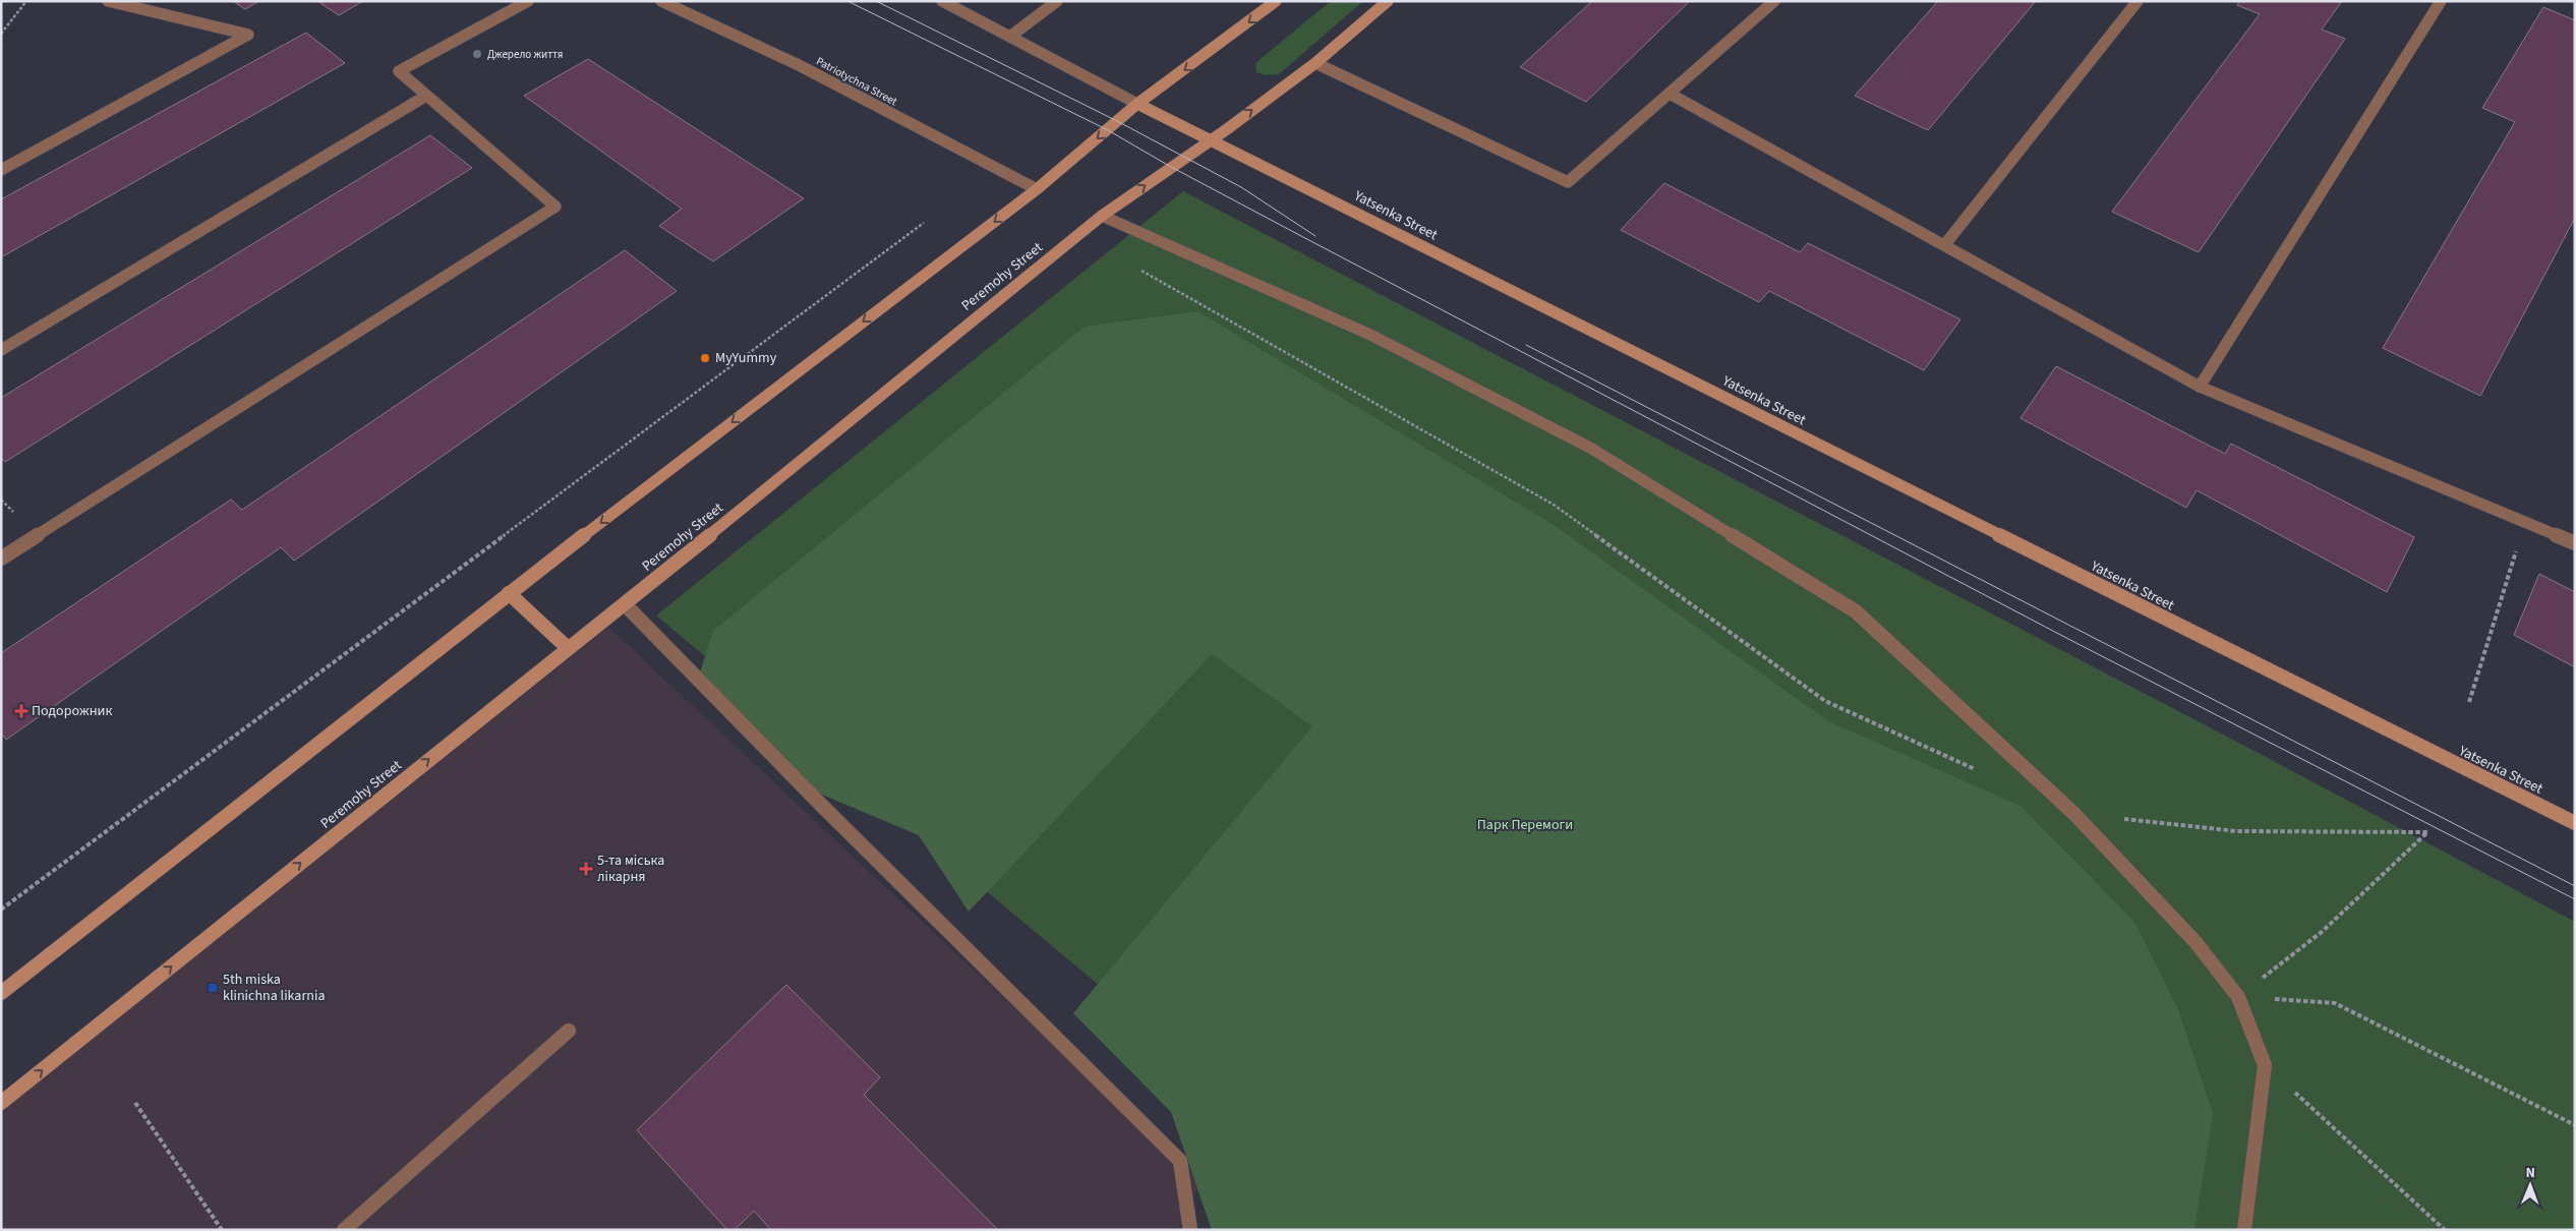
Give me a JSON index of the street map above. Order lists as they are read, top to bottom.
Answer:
{
  "streets": {
    "main road": ["Yatsenka Street", "Peremohy Street"],
    "street": ["Patriotychna Street"]
  },
  "crossings": [
    ["Yatsenka Street", "Peremohy Street"]
  ],
  "parks": ["Парк Перемоги"],
  "places": {
    "other": ["Джерело життя", "MyYummy"],
    "health": ["Подорожник", "5-та міська лікарня"],
    "transit": ["5th miska klinichna likarnia"]
  },
  "north": "top"
}
